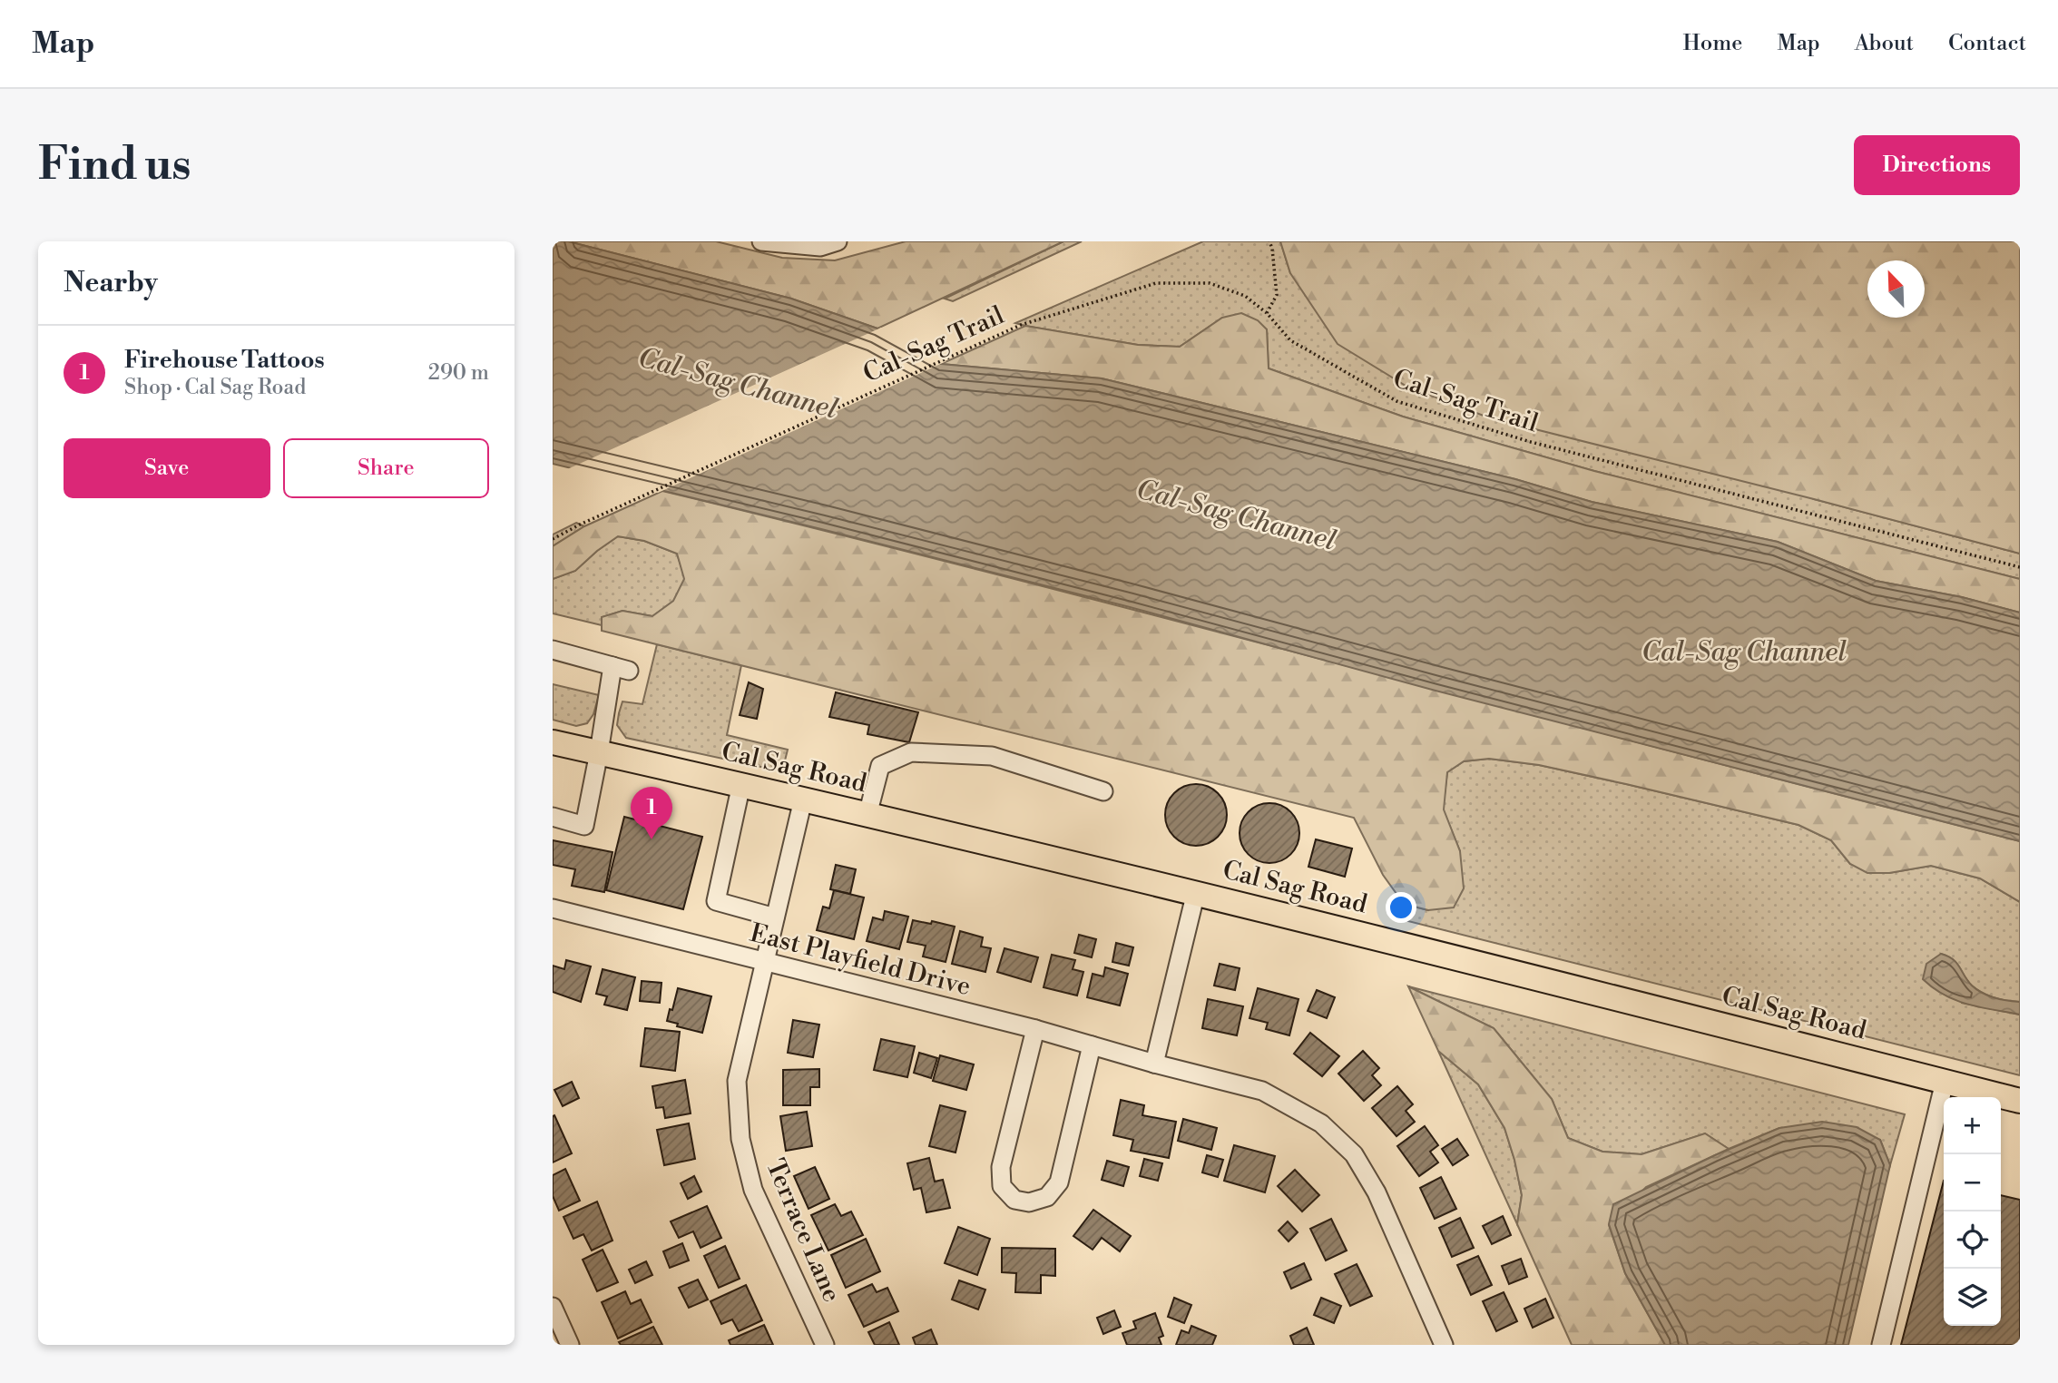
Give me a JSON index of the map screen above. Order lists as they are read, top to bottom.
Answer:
{
  "streets": {
    "main road": ["Cal Sag Road"],
    "street": ["East Playfield Drive", "Terrace Lane"],
    "path": ["Cal-Sag Trail"]
  },
  "crossings": [
    ["Cal Sag Road", "Terrace Lane"],
    ["East Playfield Drive", "Terrace Lane"]
  ],
  "water": ["Cal-Sag Channel"],
  "north": "top left",
  "page": {
    "header": "Map",
    "nav": [
      "Home",
      "Map",
      "About",
      "Contact"
    ],
    "buttons": [
      "Directions",
      ["Save", "Share"]
    ],
    "title": "Find us",
    "heading": "Nearby",
    "list": [
      {
        "mark": "1",
        "name": "Firehouse Tattoos",
        "note": "Shop · Cal Sag Road",
        "value": "290 m"
      }
    ],
    "pins": "1",
    "map_buttons": ["+", "−"]
  }
}
